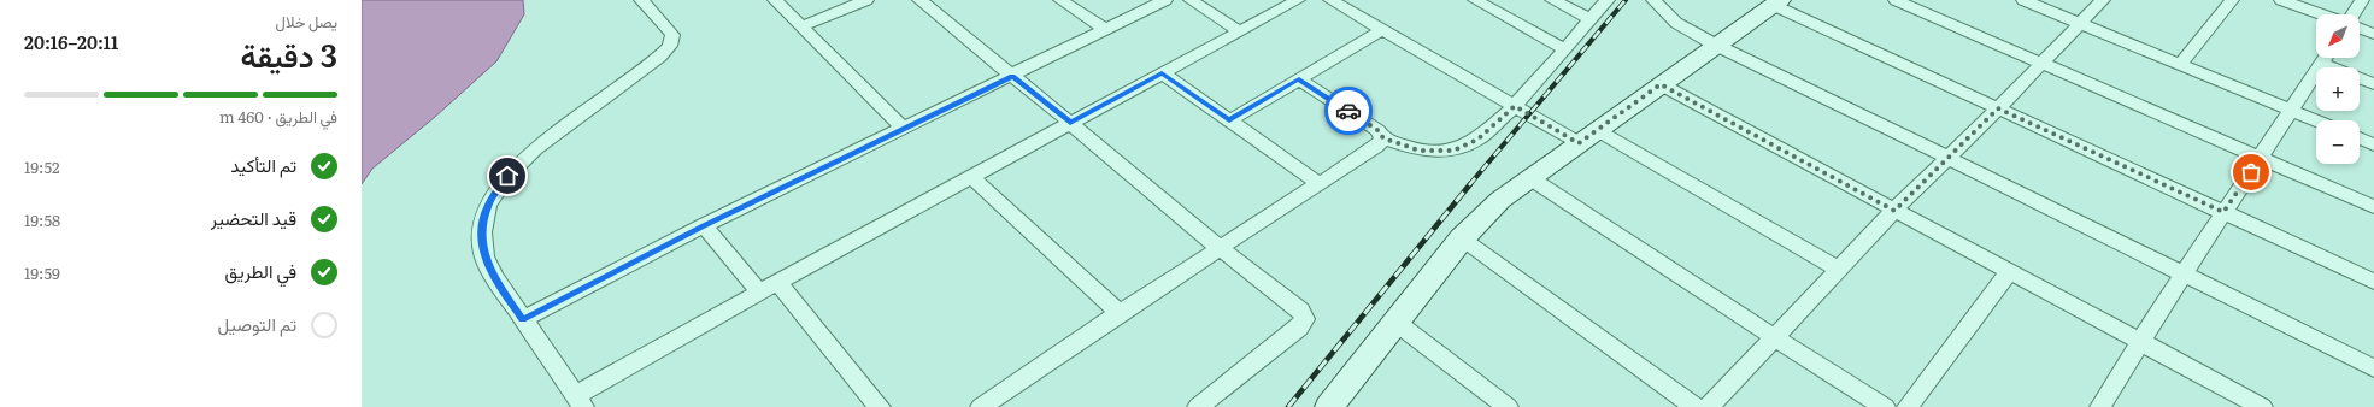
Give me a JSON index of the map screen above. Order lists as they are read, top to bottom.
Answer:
{
  "north": "bottom left",
  "page": {
    "heading": ["3 دقيقة", "يصل خلال", "20:11–20:16"],
    "map_buttons": ["+", "−"],
    "bar": "في الطريق · 460 m",
    "list": [
      ["تم التأكيد", "19:52"],
      ["قيد التحضير", "19:58"],
      ["في الطريق", "19:59"],
      "تم التوصيل"
    ]
  }
}
